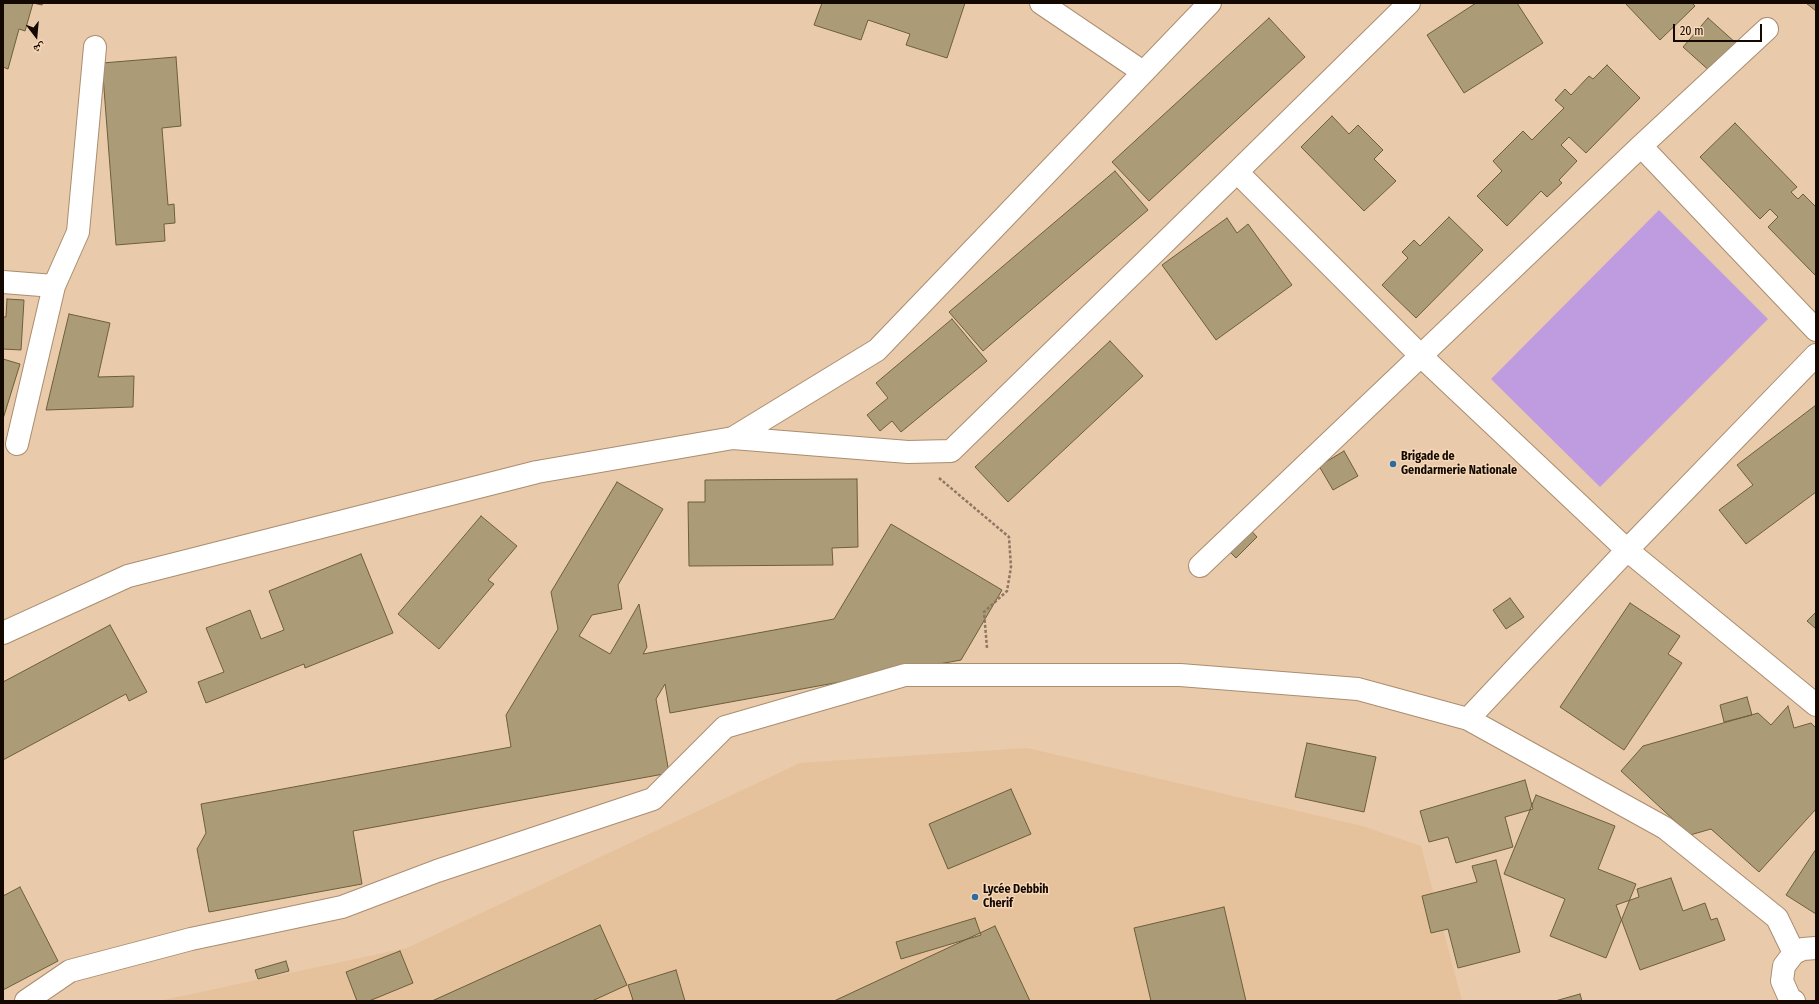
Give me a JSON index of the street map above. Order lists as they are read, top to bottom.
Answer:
{
  "places": ["Brigade de Gendarmerie Nationale", "Lycée Debbih Cherif"],
  "scale_bar": "20 m",
  "north": "bottom"
}
